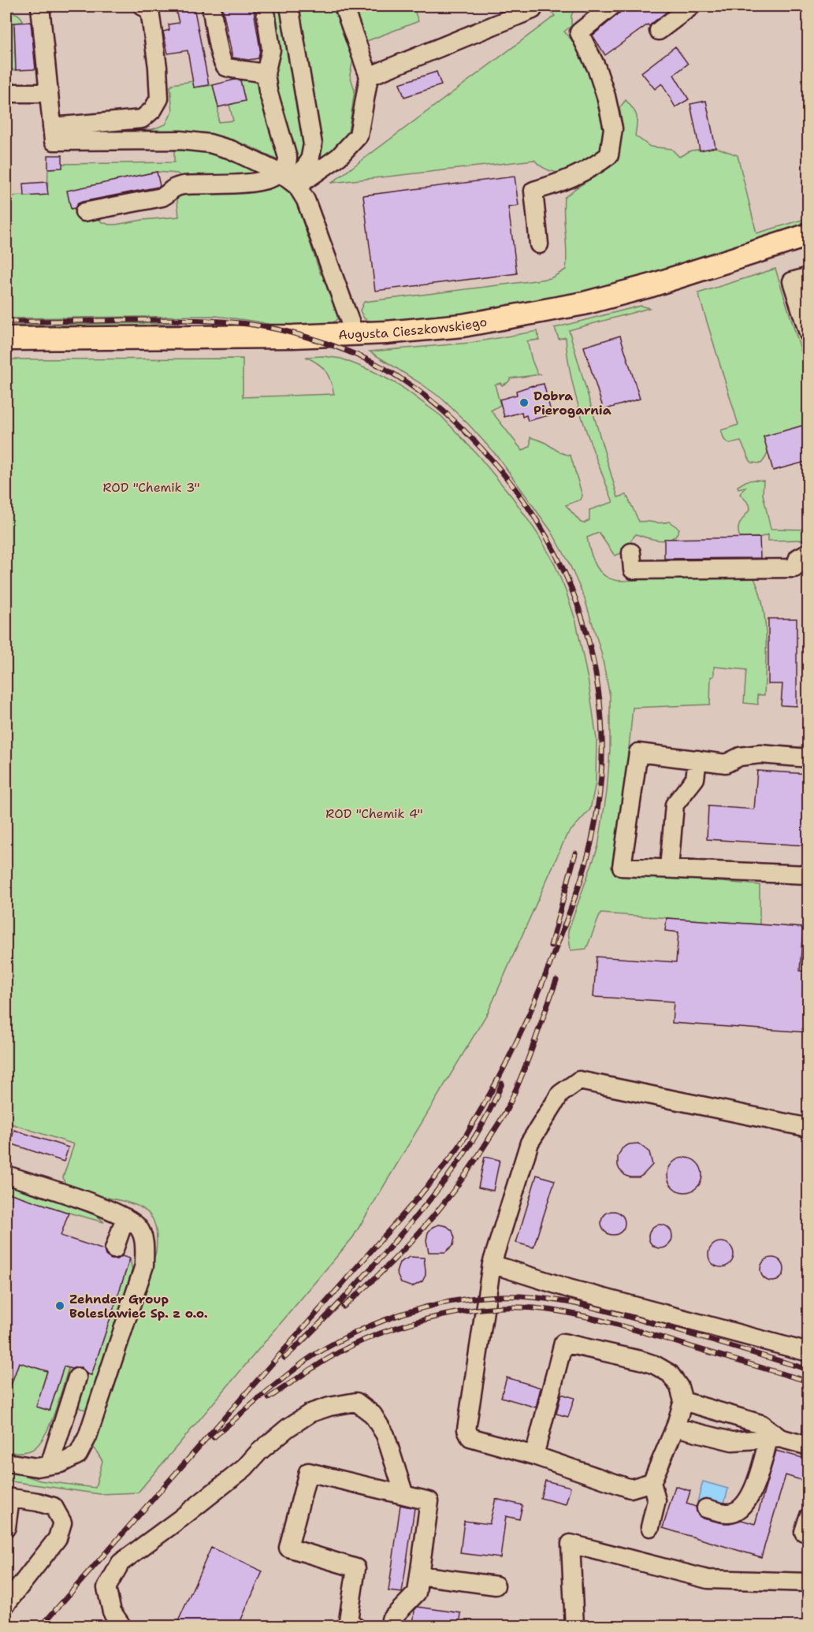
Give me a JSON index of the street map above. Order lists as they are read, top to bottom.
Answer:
{
  "streets": {
    "main road": ["Augusta Cieszkowskiego"]
  },
  "parks": ["ROD \"Chemik 3\"", "ROD \"Chemik 4\""],
  "places": ["Dobra Pierogarnia", "Zehnder Group Boleslawiec Sp. z o.o."]
}
